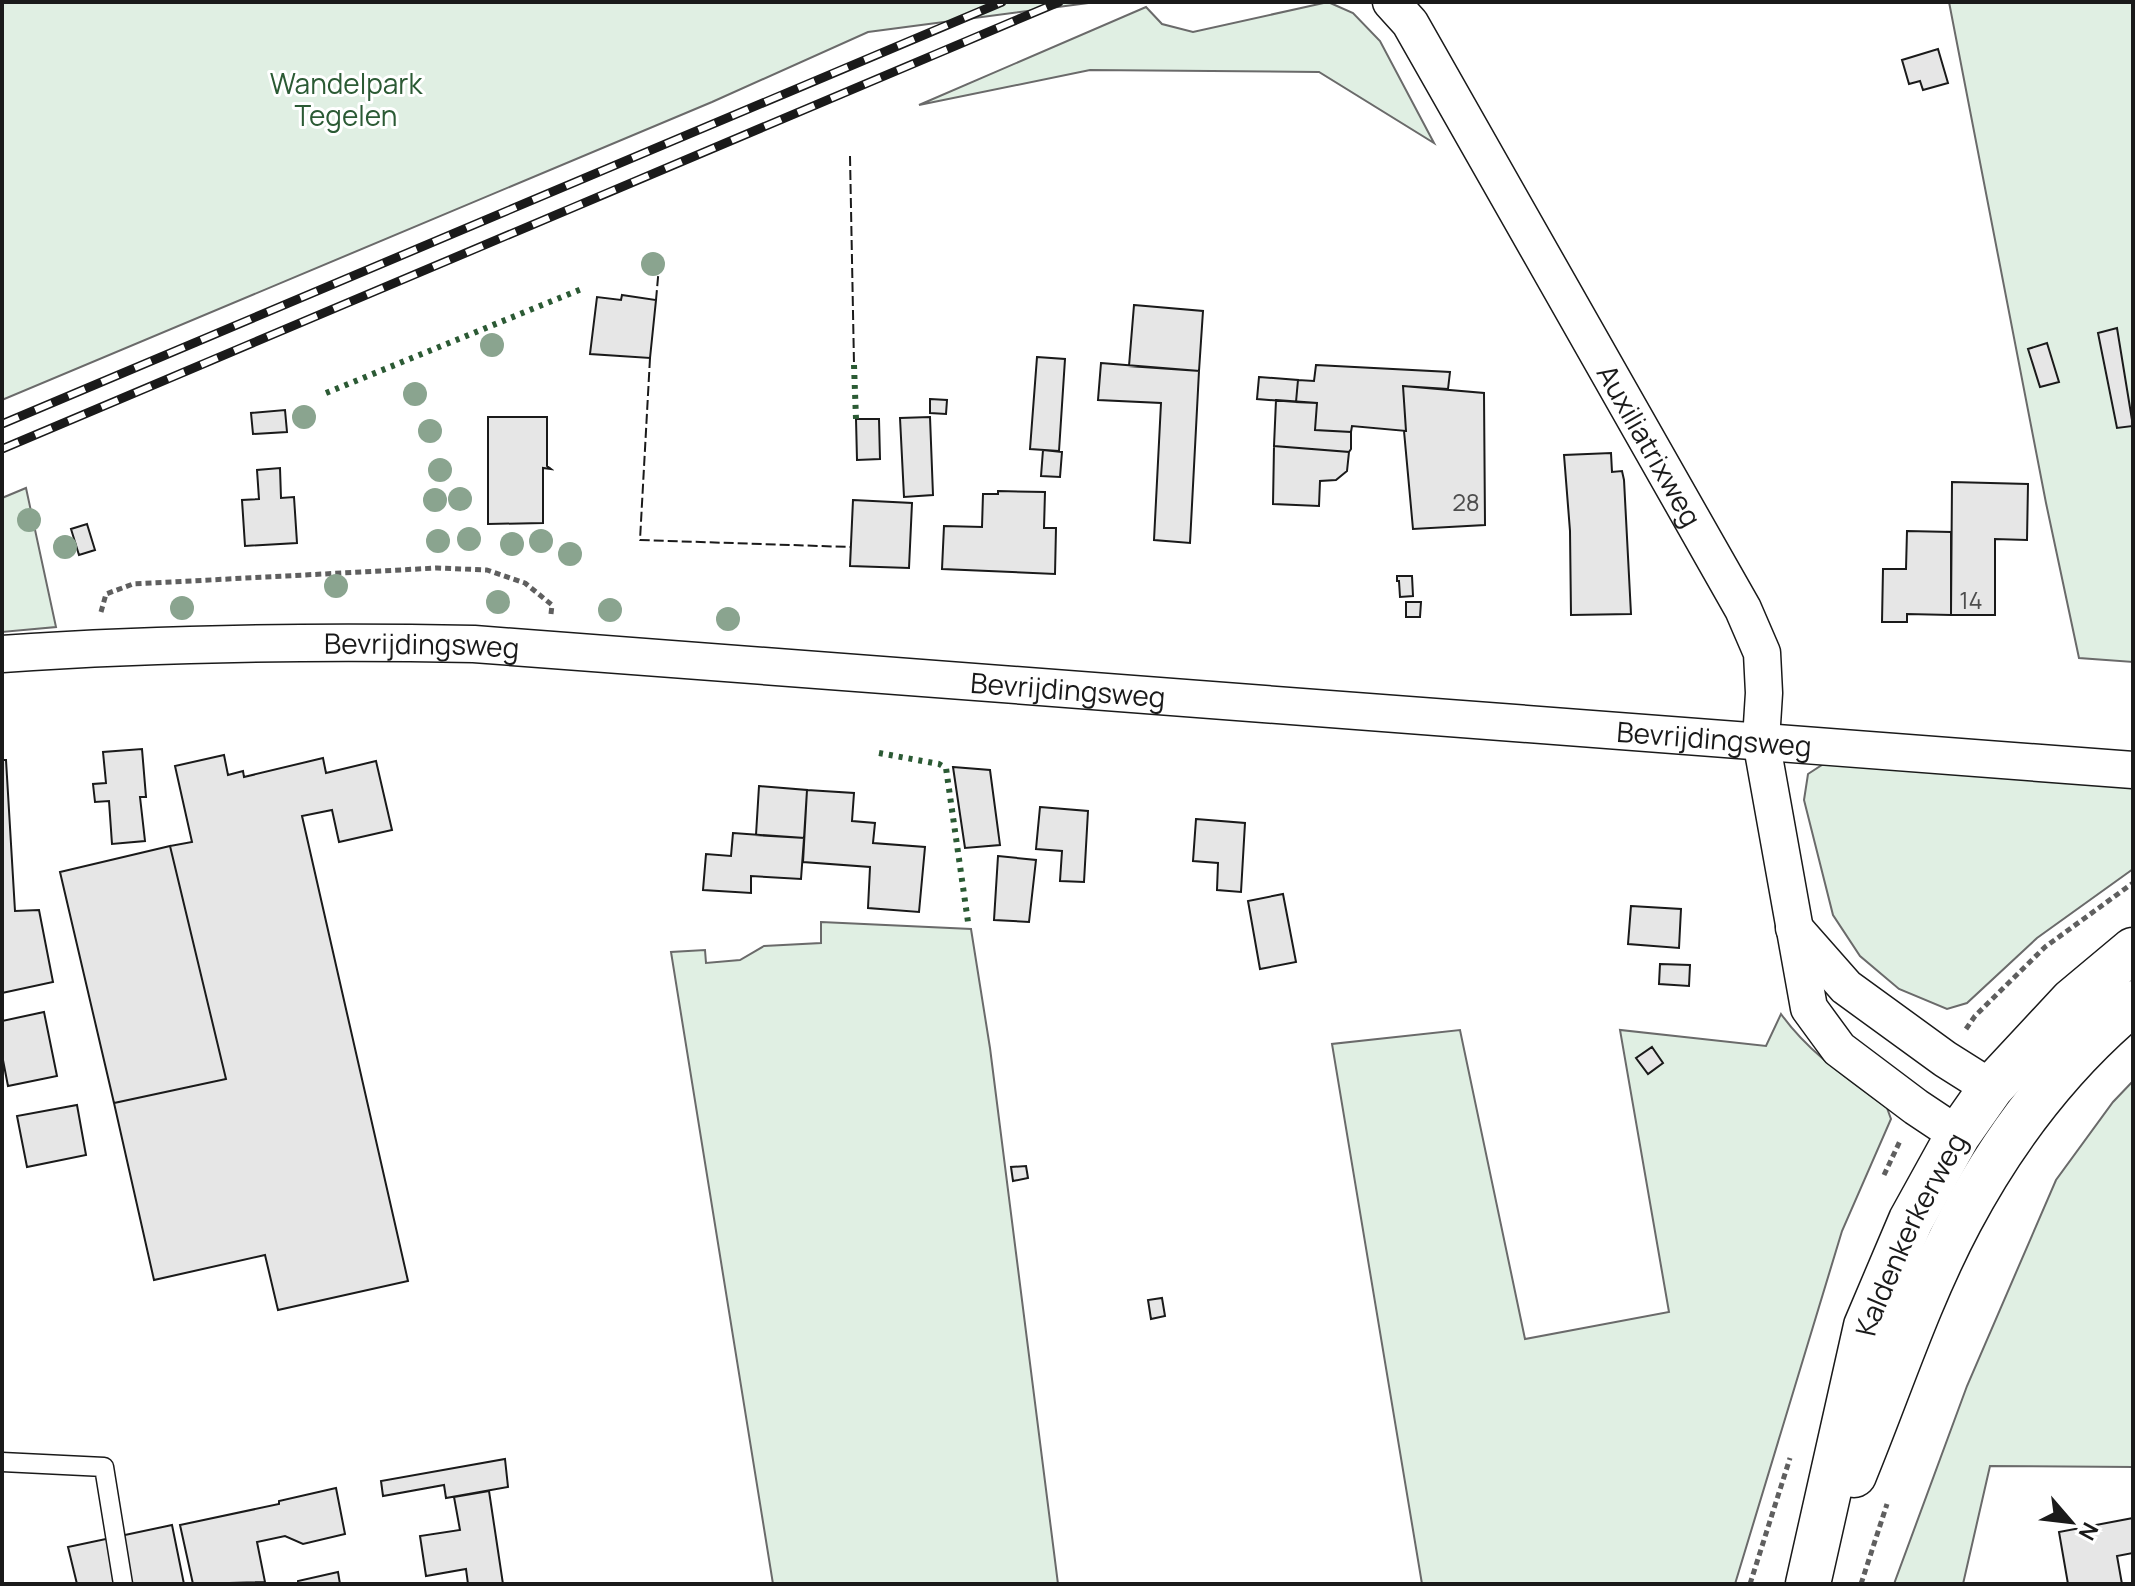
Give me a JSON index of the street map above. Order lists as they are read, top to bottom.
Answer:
{
  "streets": {
    "main road": ["Kaldenkerkerweg"],
    "street": ["Auxiliatrixweg", "Bevrijdingsweg"]
  },
  "crossings": [
    ["Auxiliatrixweg", "Bevrijdingsweg"],
    ["Auxiliatrixweg", "Kaldenkerkerweg"]
  ],
  "parks": ["Wandelpark Tegelen"],
  "house_numbers": ["28", "14"],
  "north": "bottom right"
}
